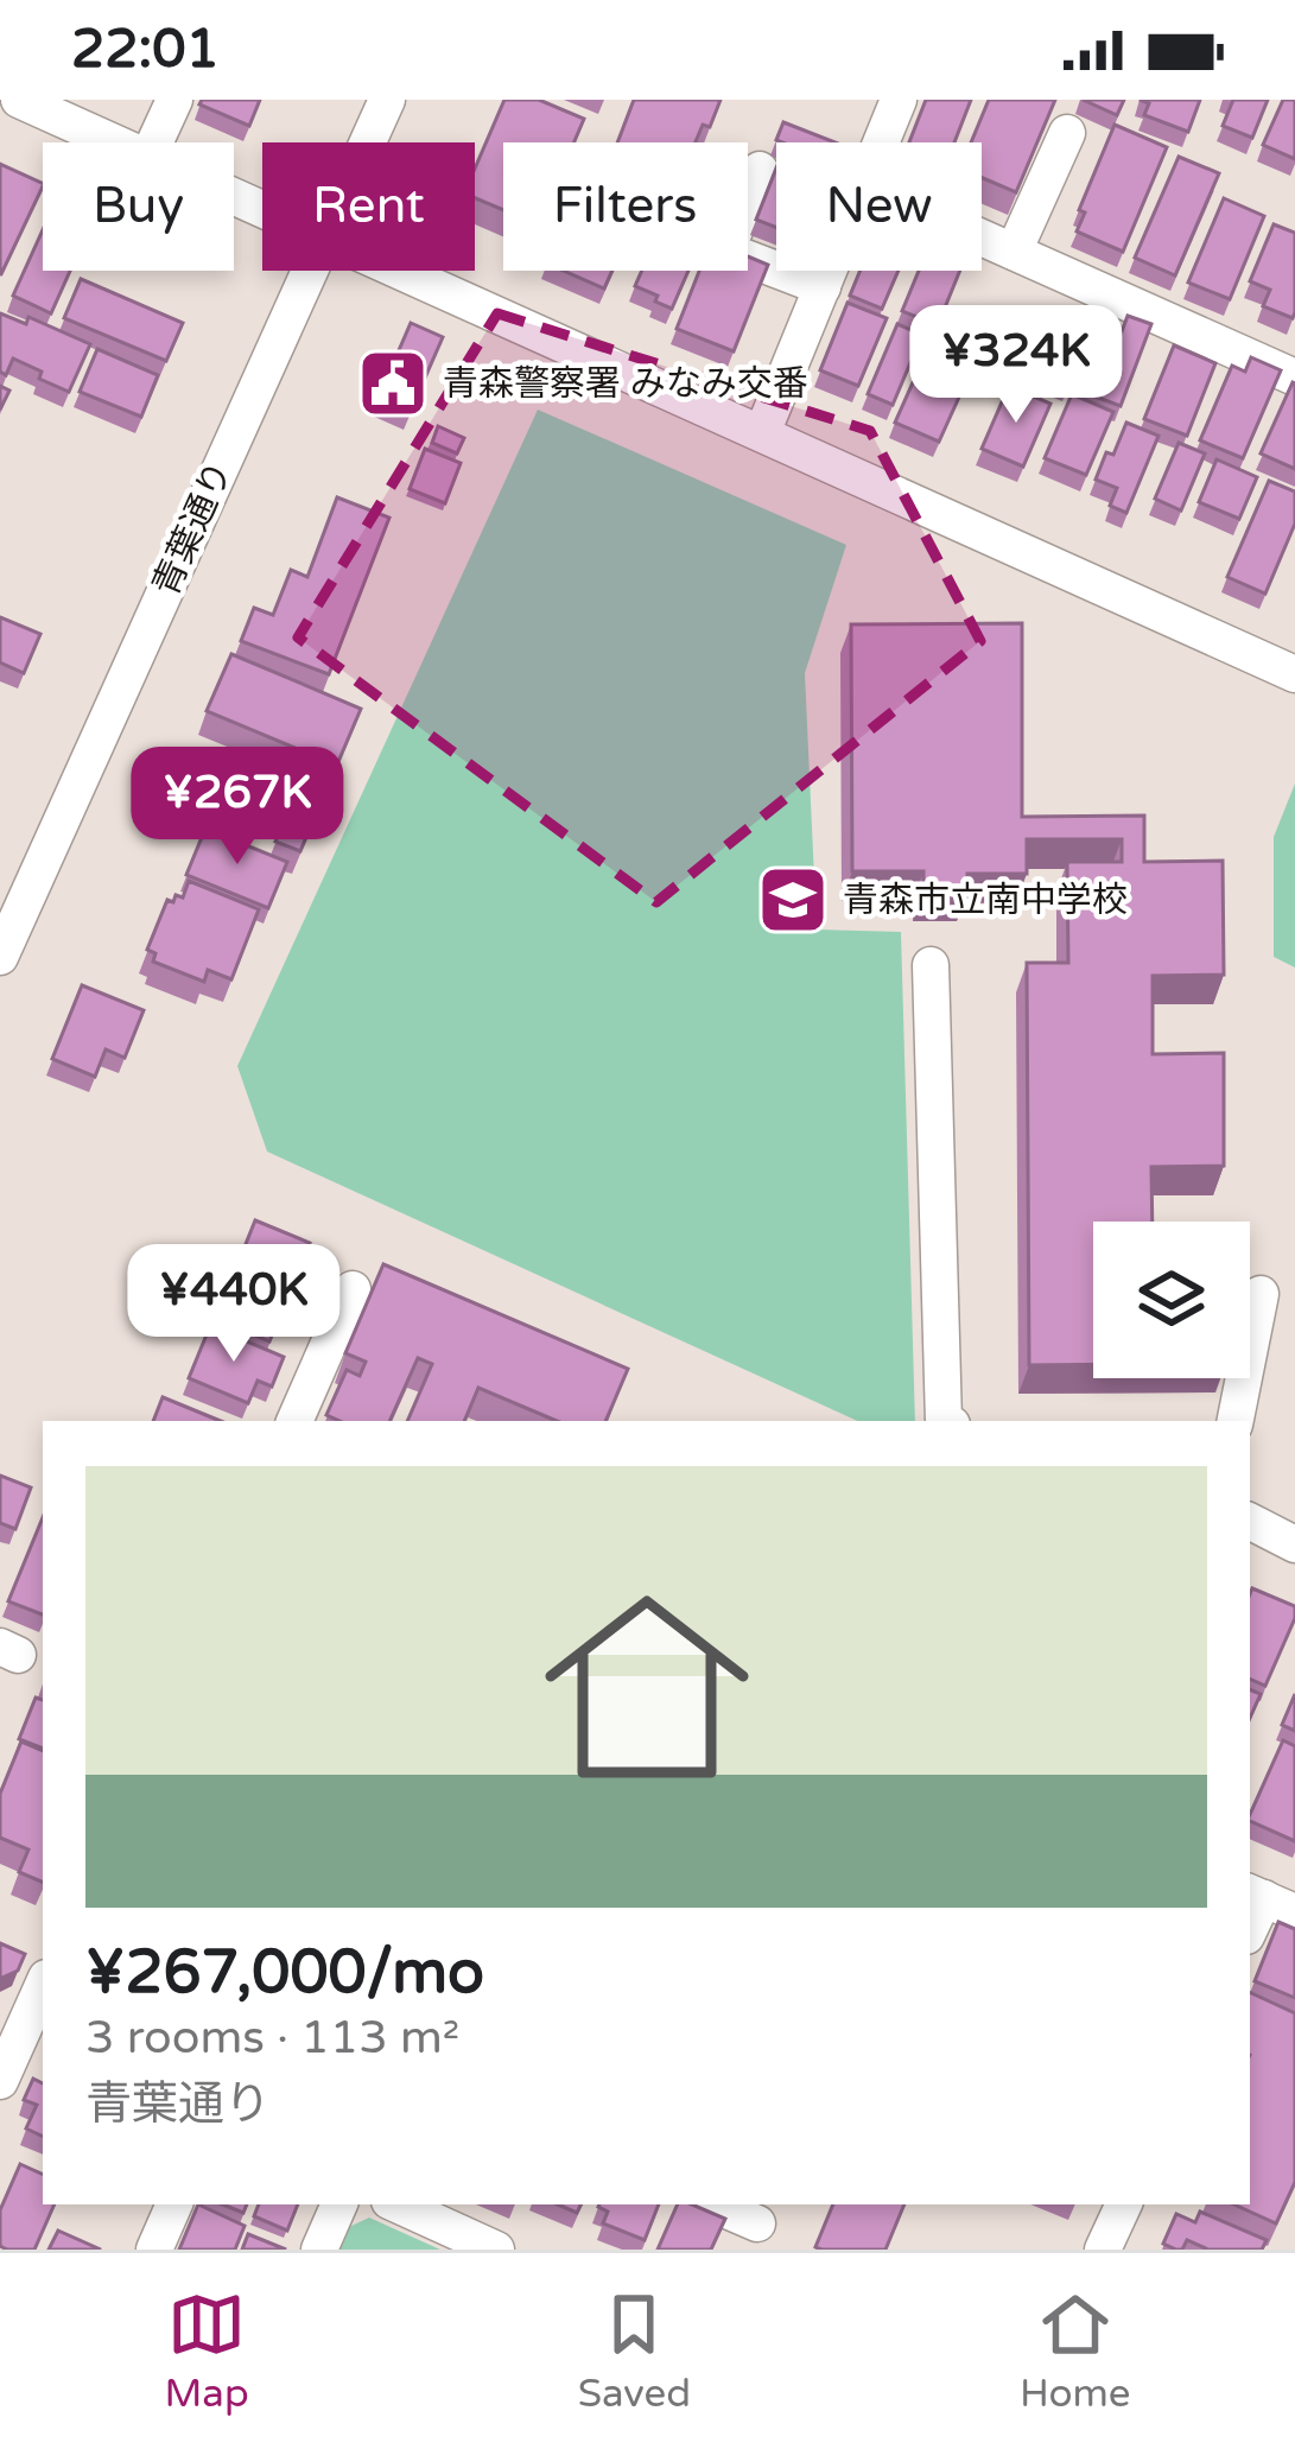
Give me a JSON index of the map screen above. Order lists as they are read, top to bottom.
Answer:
{
  "streets": {
    "street": ["青葉通り"]
  },
  "places": {
    "public building": ["青森警察署 みなみ交番"],
    "school or university": ["青森市立南中学校"]
  },
  "page": {
    "status": "22:01",
    "chip": [
      "Buy",
      "Rent",
      "Filters",
      "New"
    ],
    "price": ["¥324K", "¥267K", "¥440K"],
    "list": [
      {
        "name": "¥267,000/mo",
        "note": "3 rooms · 113 m² · 青葉通り"
      }
    ],
    "tabs": ["Map", "Saved", "Home"]
  }
}
